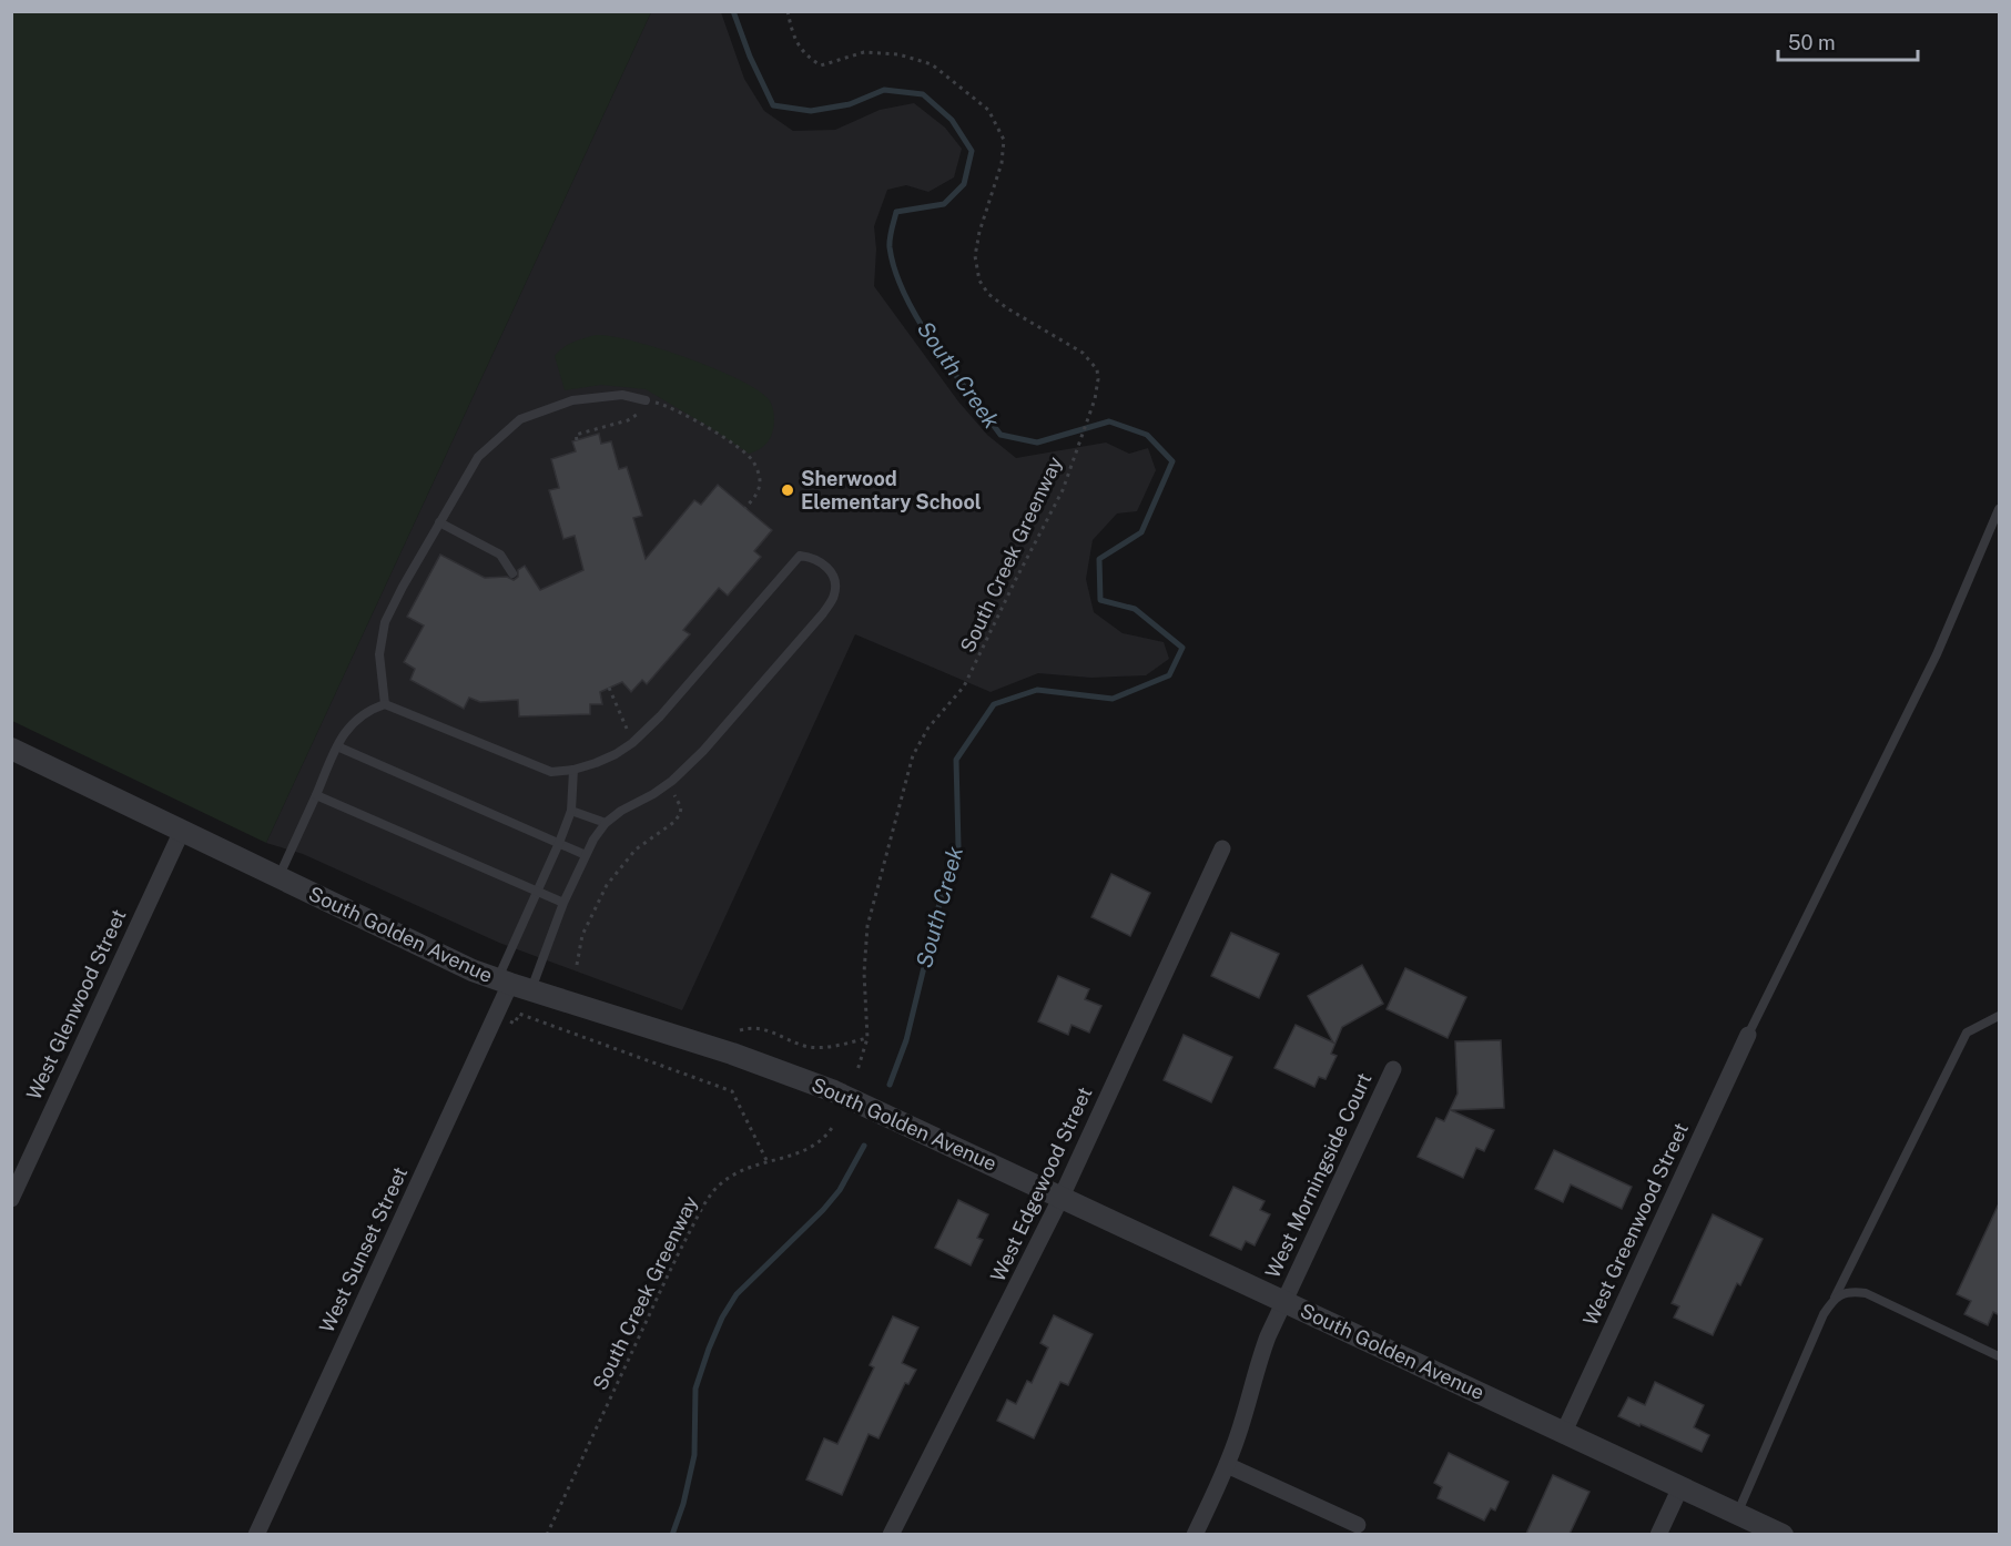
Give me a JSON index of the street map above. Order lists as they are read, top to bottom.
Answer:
{
  "streets": {
    "street": [
      "South Golden Avenue",
      "West Glenwood Street",
      "West Morningside Court",
      "West Edgewood Street",
      "West Greenwood Street",
      "West Sunset Street"
    ],
    "path": ["South Creek Greenway"]
  },
  "crossings": [
    ["South Golden Avenue", "West Glenwood Street"],
    ["South Golden Avenue", "West Morningside Court"],
    ["South Golden Avenue", "West Edgewood Street"],
    ["South Golden Avenue", "West Greenwood Street"],
    ["South Golden Avenue", "West Sunset Street"]
  ],
  "water": ["South Creek"],
  "places": ["Sherwood Elementary School"],
  "scale_bar": "50 m"
}
